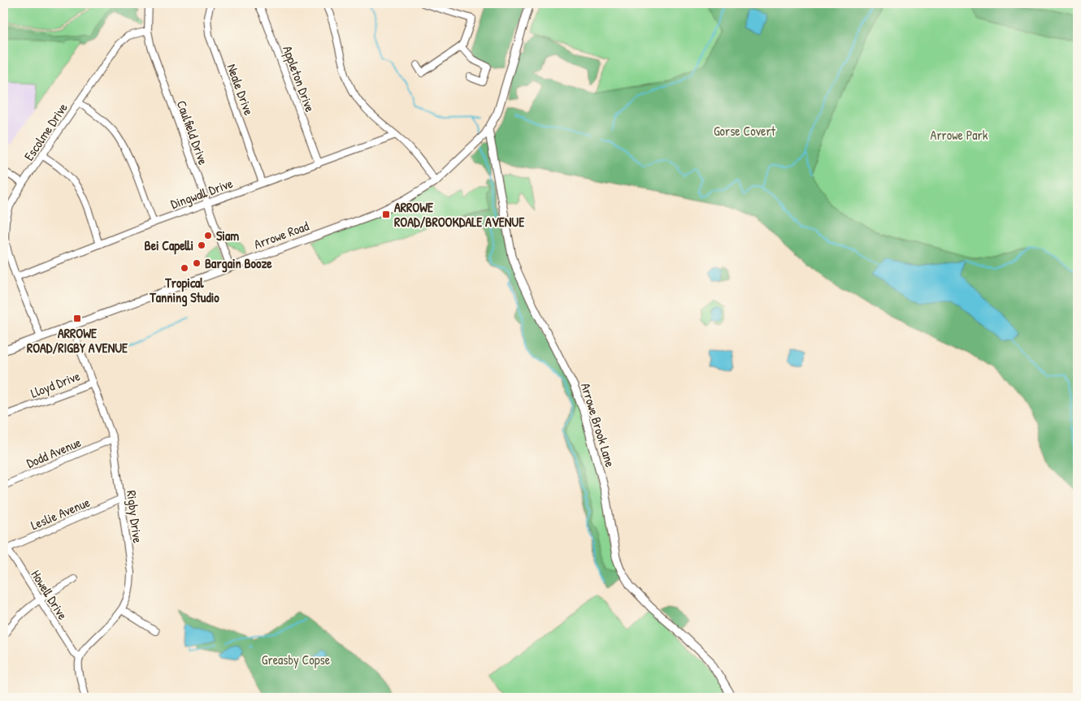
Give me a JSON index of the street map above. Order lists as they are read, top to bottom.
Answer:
{
  "streets": {
    "street": [
      "Appleton Drive",
      "Neale Drive",
      "Escolme Drive",
      "Caulfield Drive",
      "Dingwall Drive",
      "Arrowe Road",
      "Lloyd Drive",
      "Arrowe Brook Lane",
      "Dodd Avenue",
      "Leslie Avenue",
      "Rigby Drive",
      "Howell Drive"
    ]
  },
  "crossings": [
    ["Appleton Drive", "Dingwall Drive"],
    ["Neale Drive", "Dingwall Drive"],
    ["Escolme Drive", "Caulfield Drive"],
    ["Escolme Drive", "Dingwall Drive"],
    ["Escolme Drive", "Arrowe Road"],
    ["Caulfield Drive", "Dingwall Drive"],
    ["Caulfield Drive", "Arrowe Road"],
    ["Arrowe Road", "Arrowe Brook Lane"],
    ["Arrowe Road", "Rigby Drive"],
    ["Lloyd Drive", "Rigby Drive"],
    ["Dodd Avenue", "Rigby Drive"],
    ["Leslie Avenue", "Rigby Drive"],
    ["Leslie Avenue", "Howell Drive"],
    ["Rigby Drive", "Howell Drive"]
  ],
  "parks": ["Gorse Covert", "Arrowe Park", "Greasby Copse"],
  "places": {
    "transit": ["ARROWE ROAD/BROOKDALE AVENUE", "ARROWE ROAD/RIGBY AVENUE"],
    "other": [
      "Siam",
      "Bei Capelli",
      "Bargain Booze",
      "Tropical Tanning Studio"
    ]
  }
}
